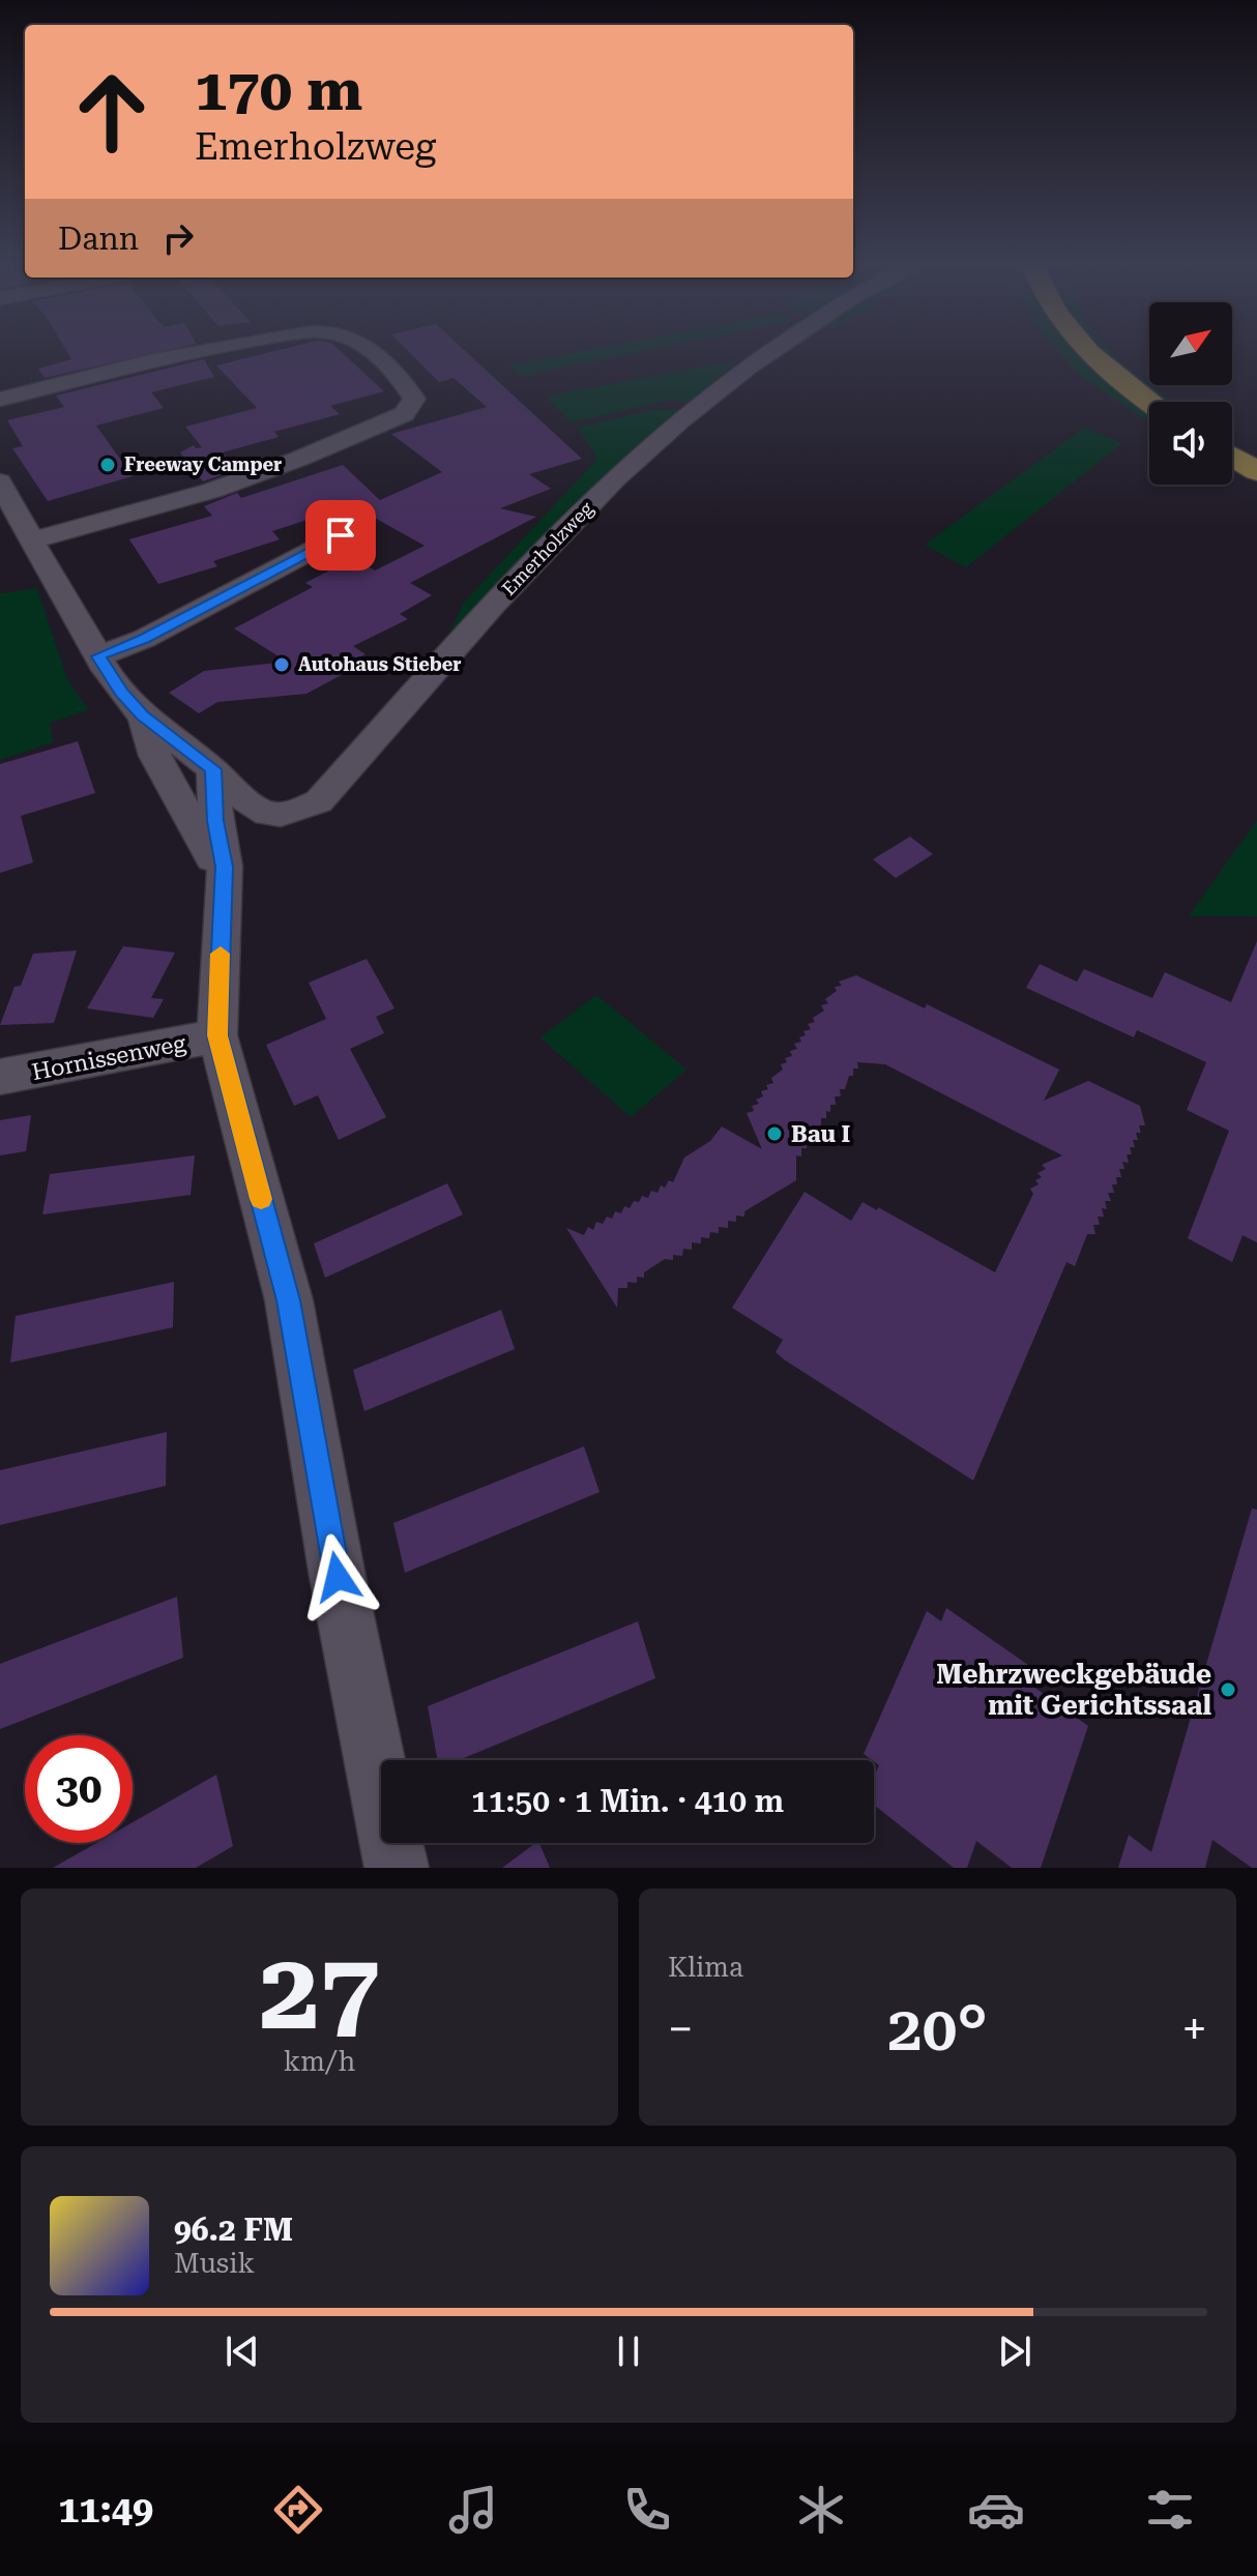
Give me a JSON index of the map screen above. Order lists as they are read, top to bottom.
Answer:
{
  "streets": {
    "street": ["Emerholzweg", "Hornissenweg"]
  },
  "places": [
    "Freeway Camper",
    "Autohaus Stieber",
    "Bau I",
    "Mehrzweckgebäude mit Gerichtssaal"
  ],
  "north": "top right",
  "page": {
    "turn": ["170 m", "Emerholzweg"],
    "then": "Dann",
    "limit": "30",
    "trip": "11:50 · 1 Min. · 410 m",
    "tile": [
      ["27", "km/h"],
      "Klima"
    ],
    "heat": ["−", "20°", "+"],
    "song": ["96.2 FM", "Musik"],
    "tabs": "11:49"
  }
}
